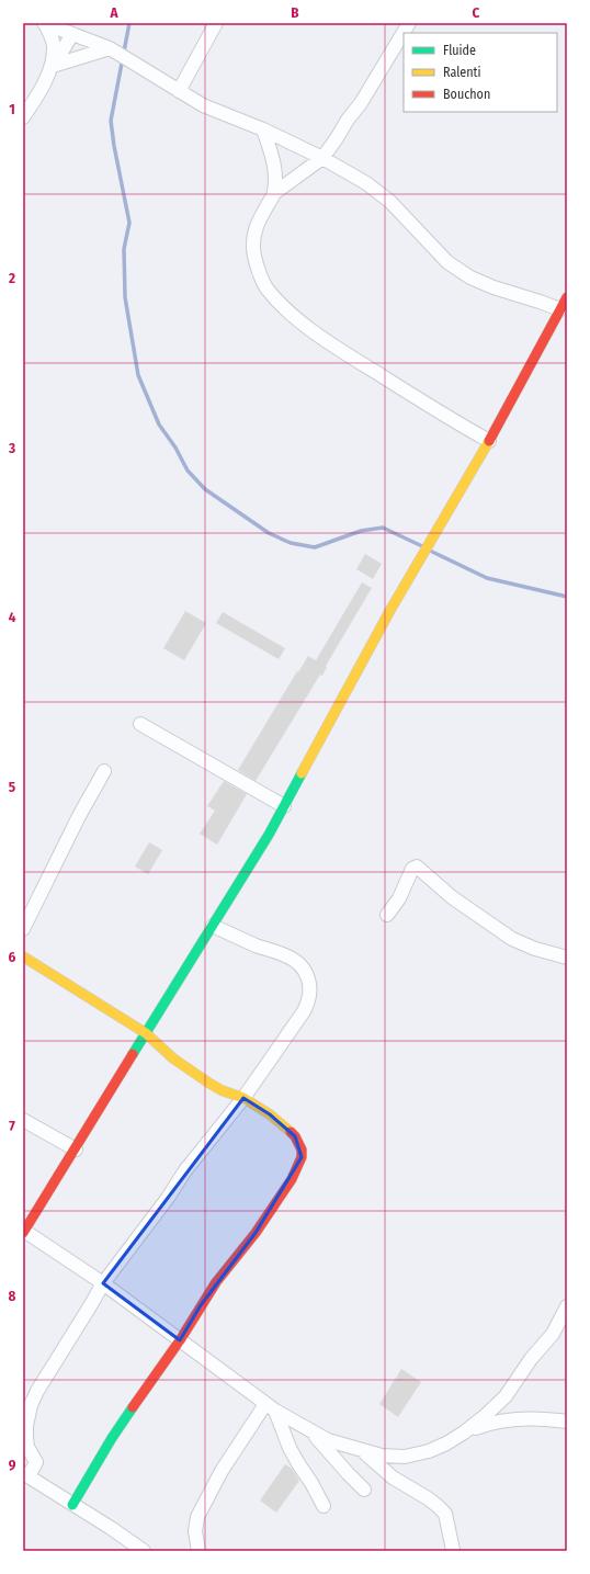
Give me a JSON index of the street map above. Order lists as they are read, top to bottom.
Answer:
{
  "legend": ["Fluide", "Ralenti", "Bouchon"],
  "grid": {
    "columns": ["A", "B", "C"],
    "rows": [
      "1",
      "2",
      "3",
      "4",
      "5",
      "6",
      "7",
      "8",
      "9"
    ]
  }
}
